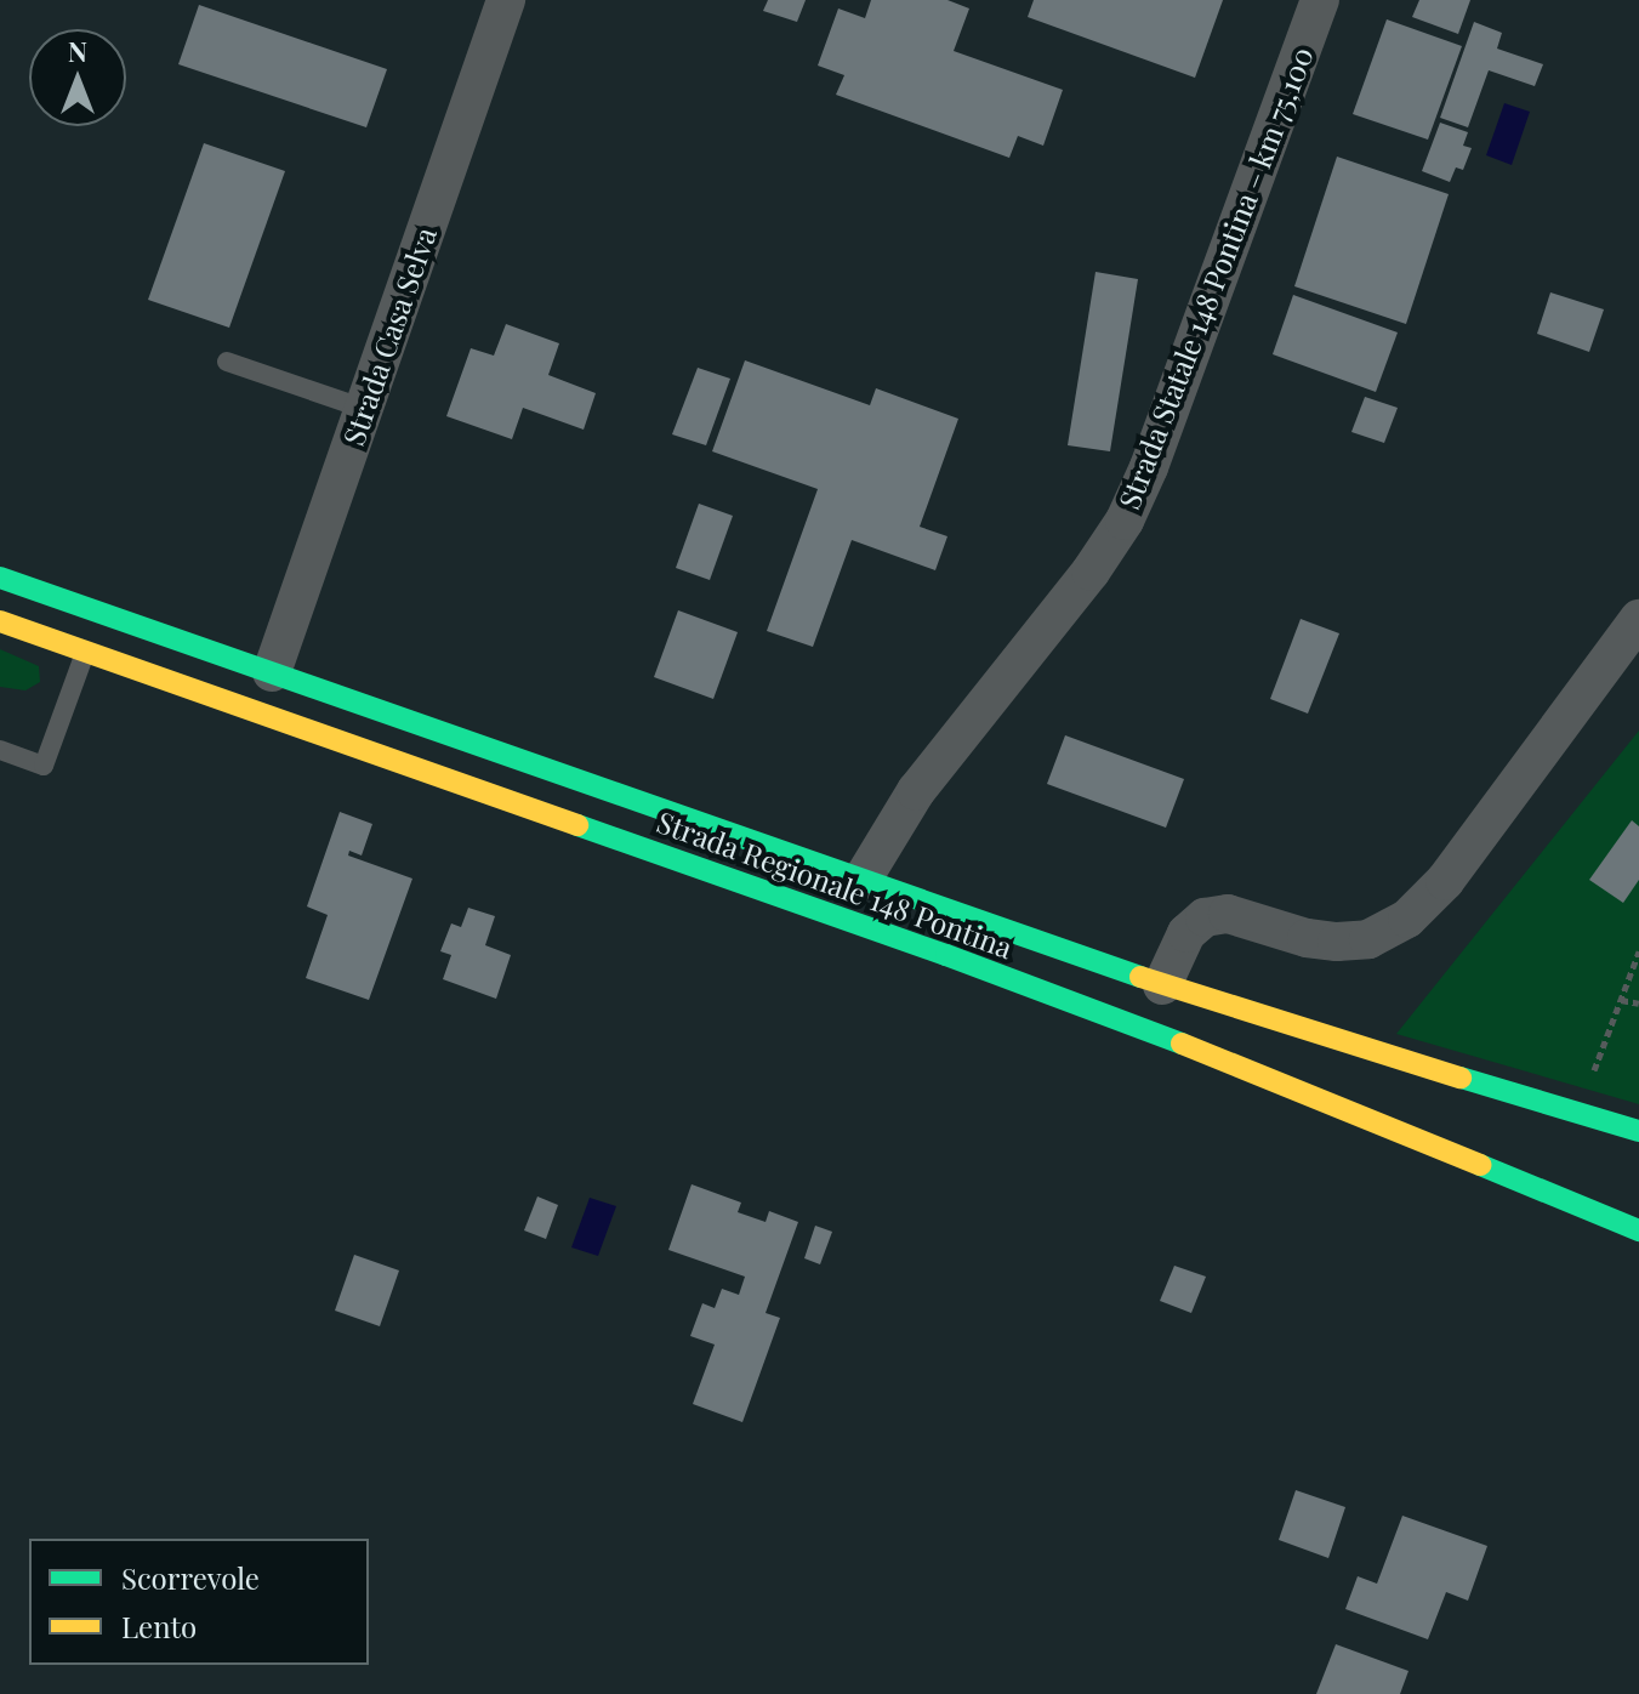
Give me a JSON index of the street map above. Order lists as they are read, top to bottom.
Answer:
{
  "streets": {
    "main road": ["Strada Regionale 148 Pontina"],
    "street": ["Strada Statale 148 Pontina – km 75,100", "Strada Casa Selva"]
  },
  "crossings": [
    ["Strada Statale 148 Pontina – km 75,100", "Strada Regionale 148 Pontina"],
    ["Strada Casa Selva", "Strada Regionale 148 Pontina"]
  ],
  "legend": ["Scorrevole", "Lento"],
  "north": "top"
}
